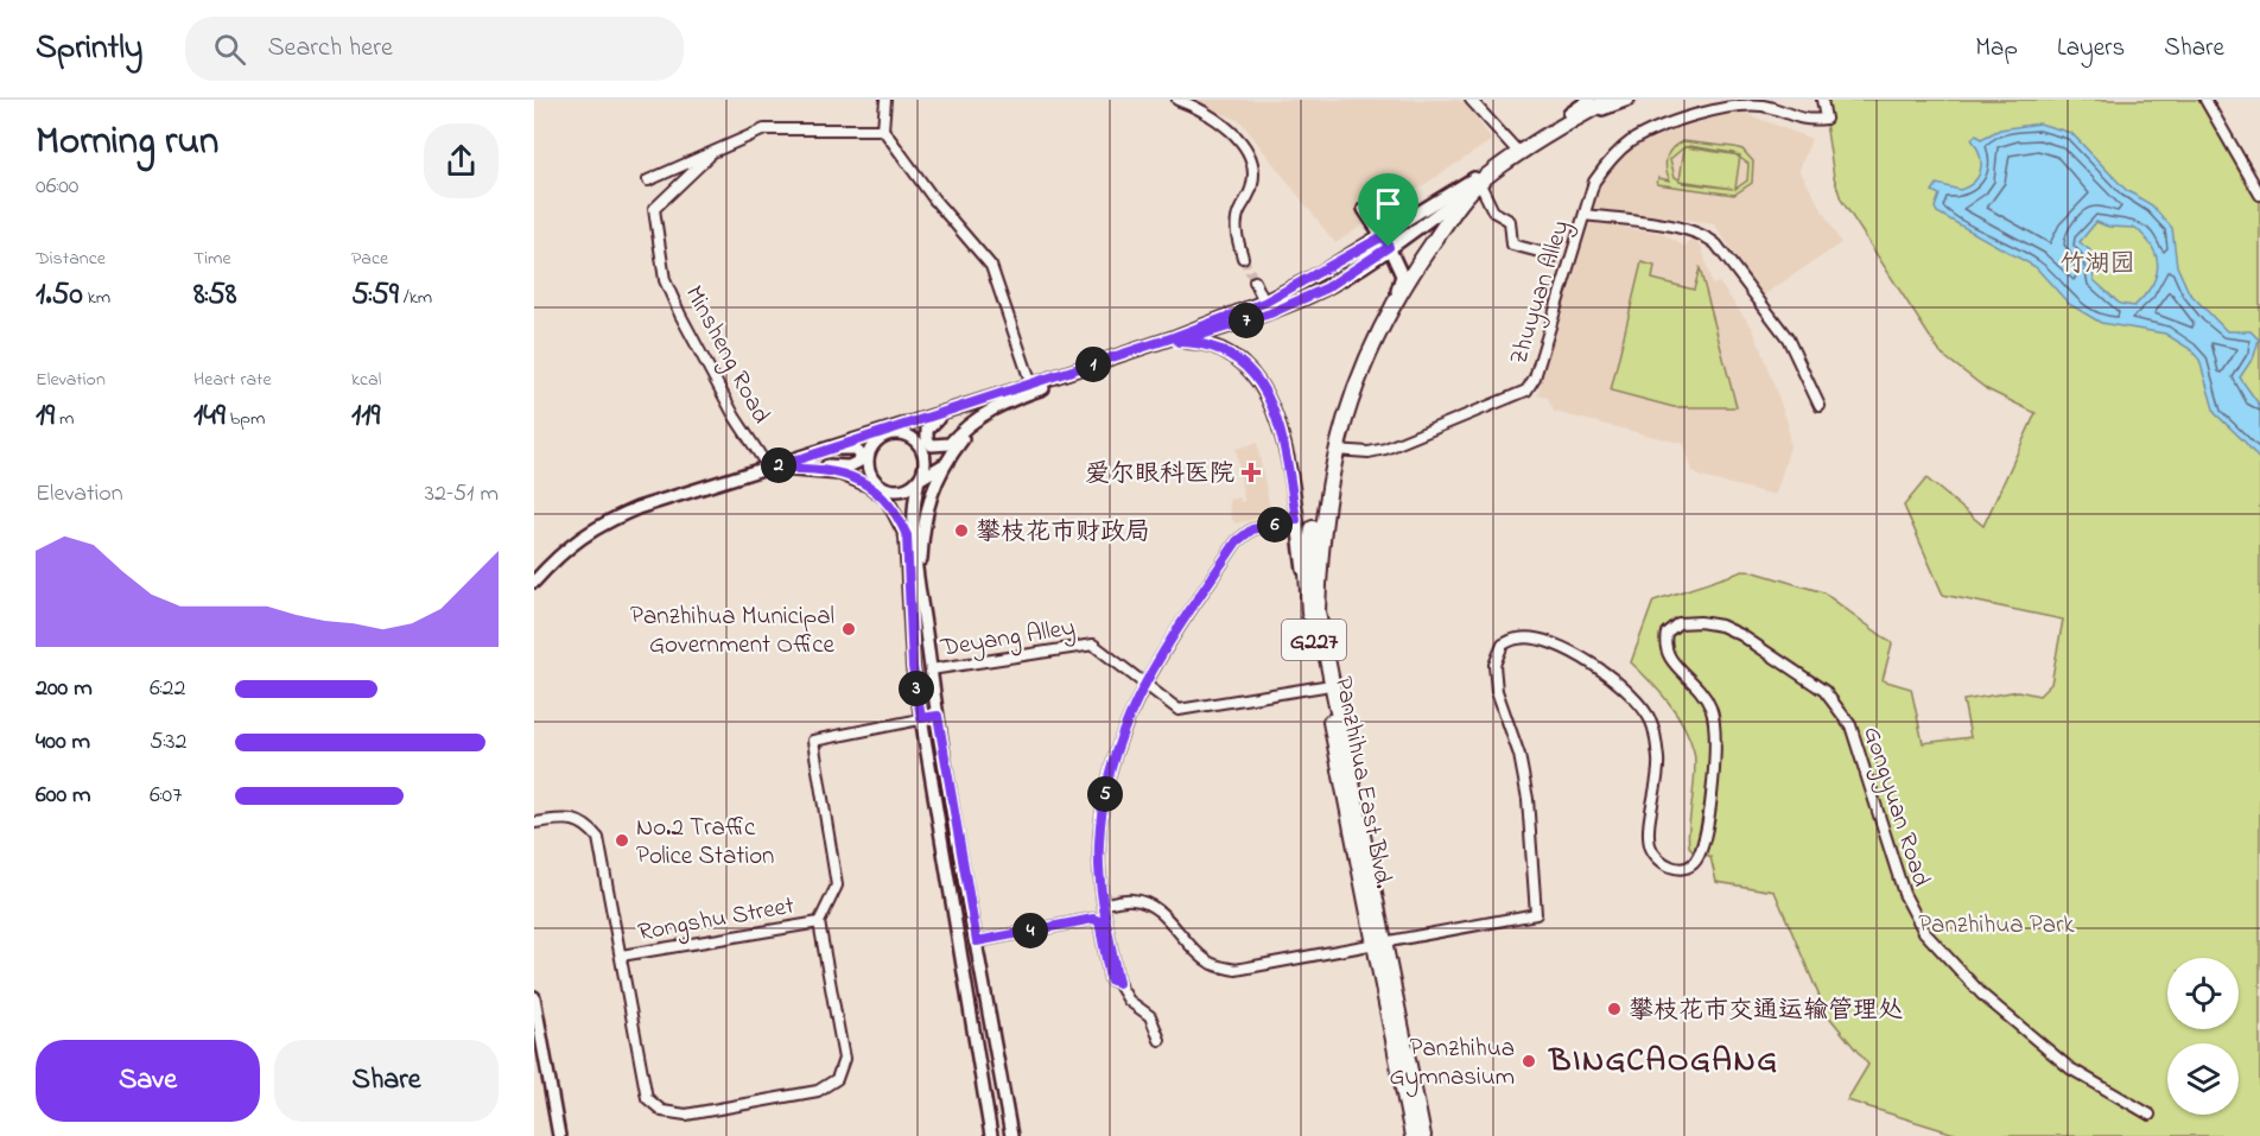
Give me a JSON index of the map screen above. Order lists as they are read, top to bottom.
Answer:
{
  "streets": {
    "highway": ["G227", "Panzhihua East Blvd."],
    "street": [
      "Zhuyuan Alley",
      "Minsheng Road",
      "Deyang Alley",
      "Gongyuan Road",
      "Rongshu Street"
    ]
  },
  "crossings": [
    ["Zhuyuan Alley", "Panzhihua East Blvd."],
    ["Deyang Alley", "Panzhihua East Blvd."],
    ["G227", "Panzhihua East Blvd."],
    ["Panzhihua East Blvd.", "Gongyuan Road"]
  ],
  "districts": ["BINGCAOGANG"],
  "parks": ["竹湖园", "Panzhihua Park"],
  "places": {
    "health": ["爱尔眼科医院"],
    "other": [
      "攀枝花市财政局",
      "Panzhihua Municipal Government Office",
      "No.2 Traffic Police Station",
      "攀枝花市交通运输管理处",
      "Panzhihua Gymnasium"
    ]
  },
  "page": {
    "header": "Sprintly",
    "search": "Search here",
    "nav": ["Map", "Layers", "Share"],
    "heading": ["Morning run", "06:00"],
    "stats": [
      ["Distance", "1.50 km"],
      ["Time", "8:58"],
      ["Pace", "5:59 /km"],
      ["Elevation", "19 m"],
      ["Heart rate", "149 bpm"],
      ["kcal", "119"]
    ],
    "pins": [
      "7",
      "1",
      "2",
      "6",
      "3",
      "5",
      "4"
    ],
    "chart": ["Elevation", "32–51 m"],
    "list": [
      {
        "name": "200 m",
        "note": "6:22"
      },
      {
        "name": "400 m",
        "note": "5:32"
      },
      {
        "name": "600 m",
        "note": "6:07"
      }
    ],
    "buttons": ["Save", "Share"]
  }
}
